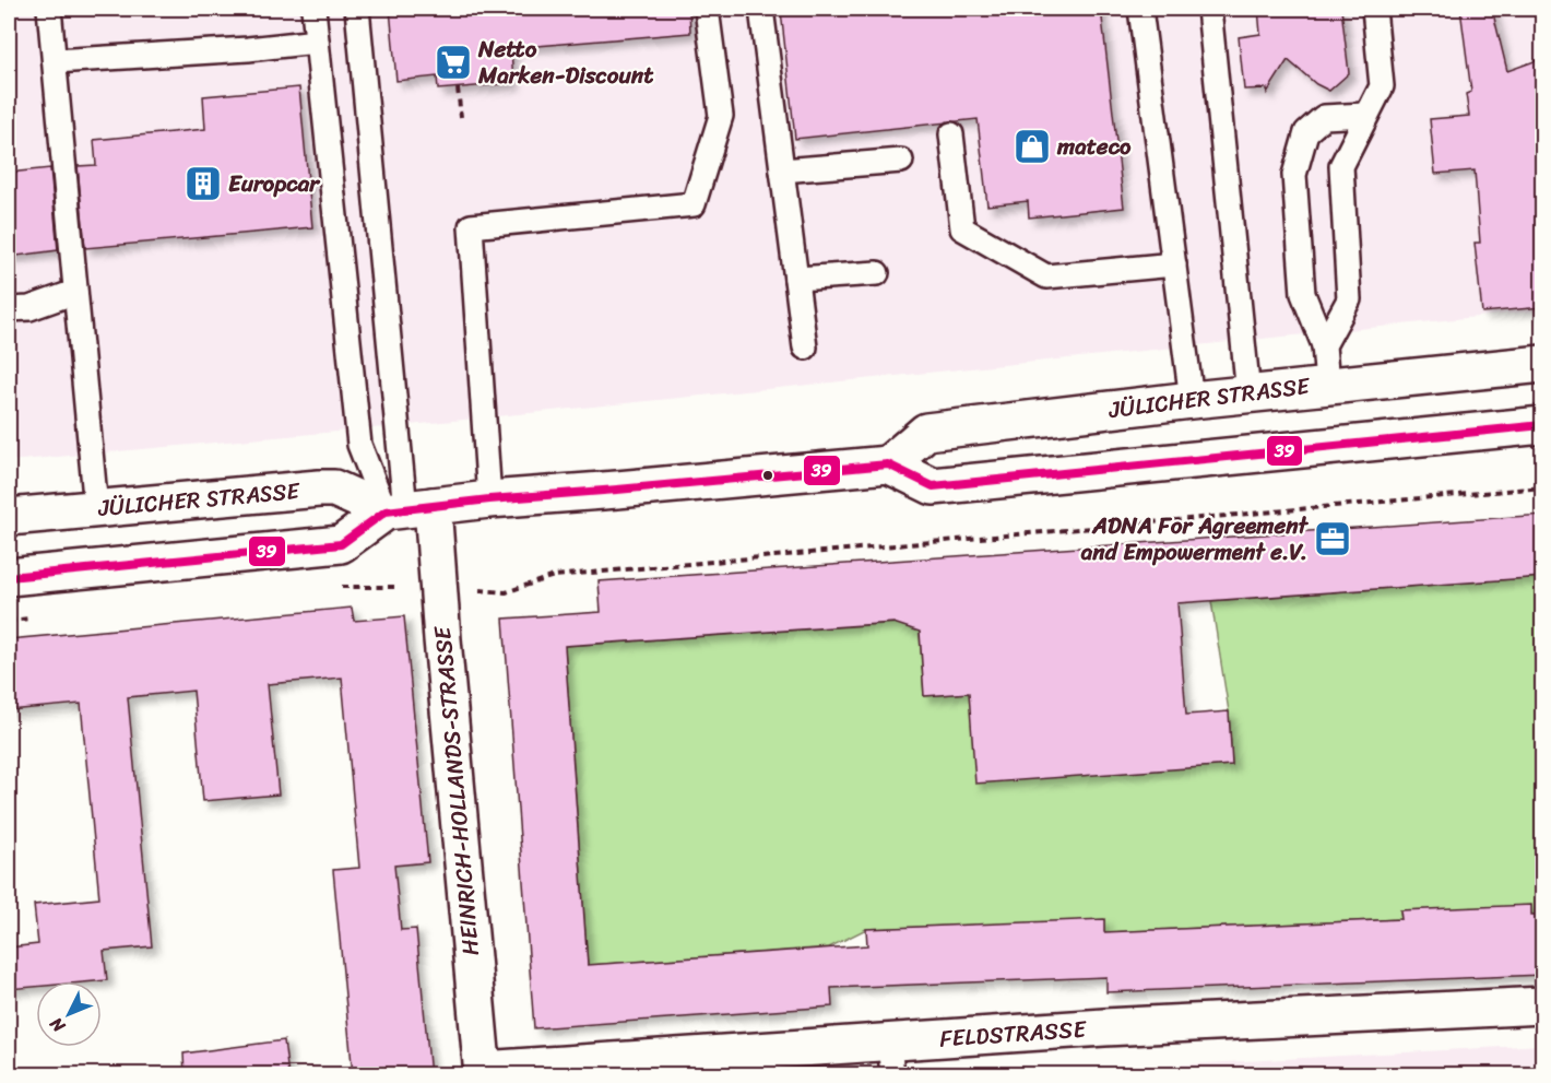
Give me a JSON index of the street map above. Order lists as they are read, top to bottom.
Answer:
{
  "streets": {
    "main road": ["JÜLICHER STRASSE", "HEINRICH-HOLLANDS-STRASSE", "FELDSTRASSE"]
  },
  "crossings": [
    ["JÜLICHER STRASSE", "HEINRICH-HOLLANDS-STRASSE"],
    ["HEINRICH-HOLLANDS-STRASSE", "FELDSTRASSE"]
  ],
  "places": {
    "supermarket": ["Netto Marken-Discount"],
    "shop": ["mateco"],
    "building": ["Europcar"],
    "office": ["ADNA For Agreement and Empowerment e.V."]
  },
  "lines": ["transit line 39"],
  "north": "bottom left"
}
